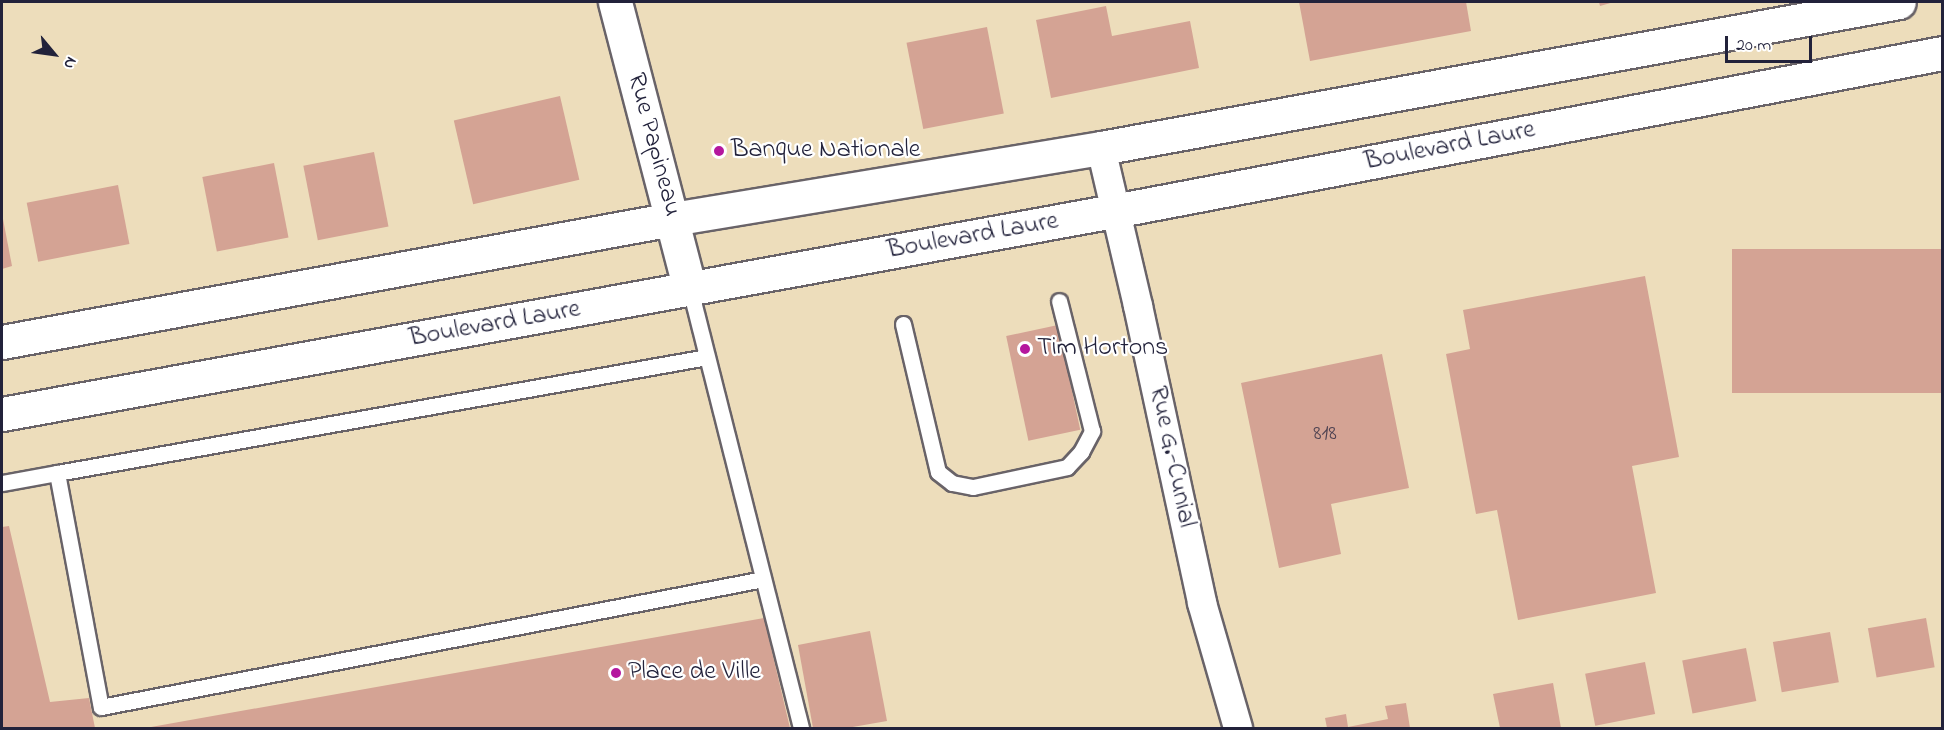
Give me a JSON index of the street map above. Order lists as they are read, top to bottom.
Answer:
{
  "streets": {
    "main road": ["Rue Papineau", "Boulevard Laure"],
    "street": ["Rue G.-Cunial"]
  },
  "crossings": [
    ["Rue Papineau", "Boulevard Laure"],
    ["Boulevard Laure", "Rue G.-Cunial"]
  ],
  "places": ["Banque Nationale", "Tim Hortons", "Place de Ville"],
  "house_numbers": ["818"],
  "scale_bar": "20 m",
  "north": "bottom right"
}
